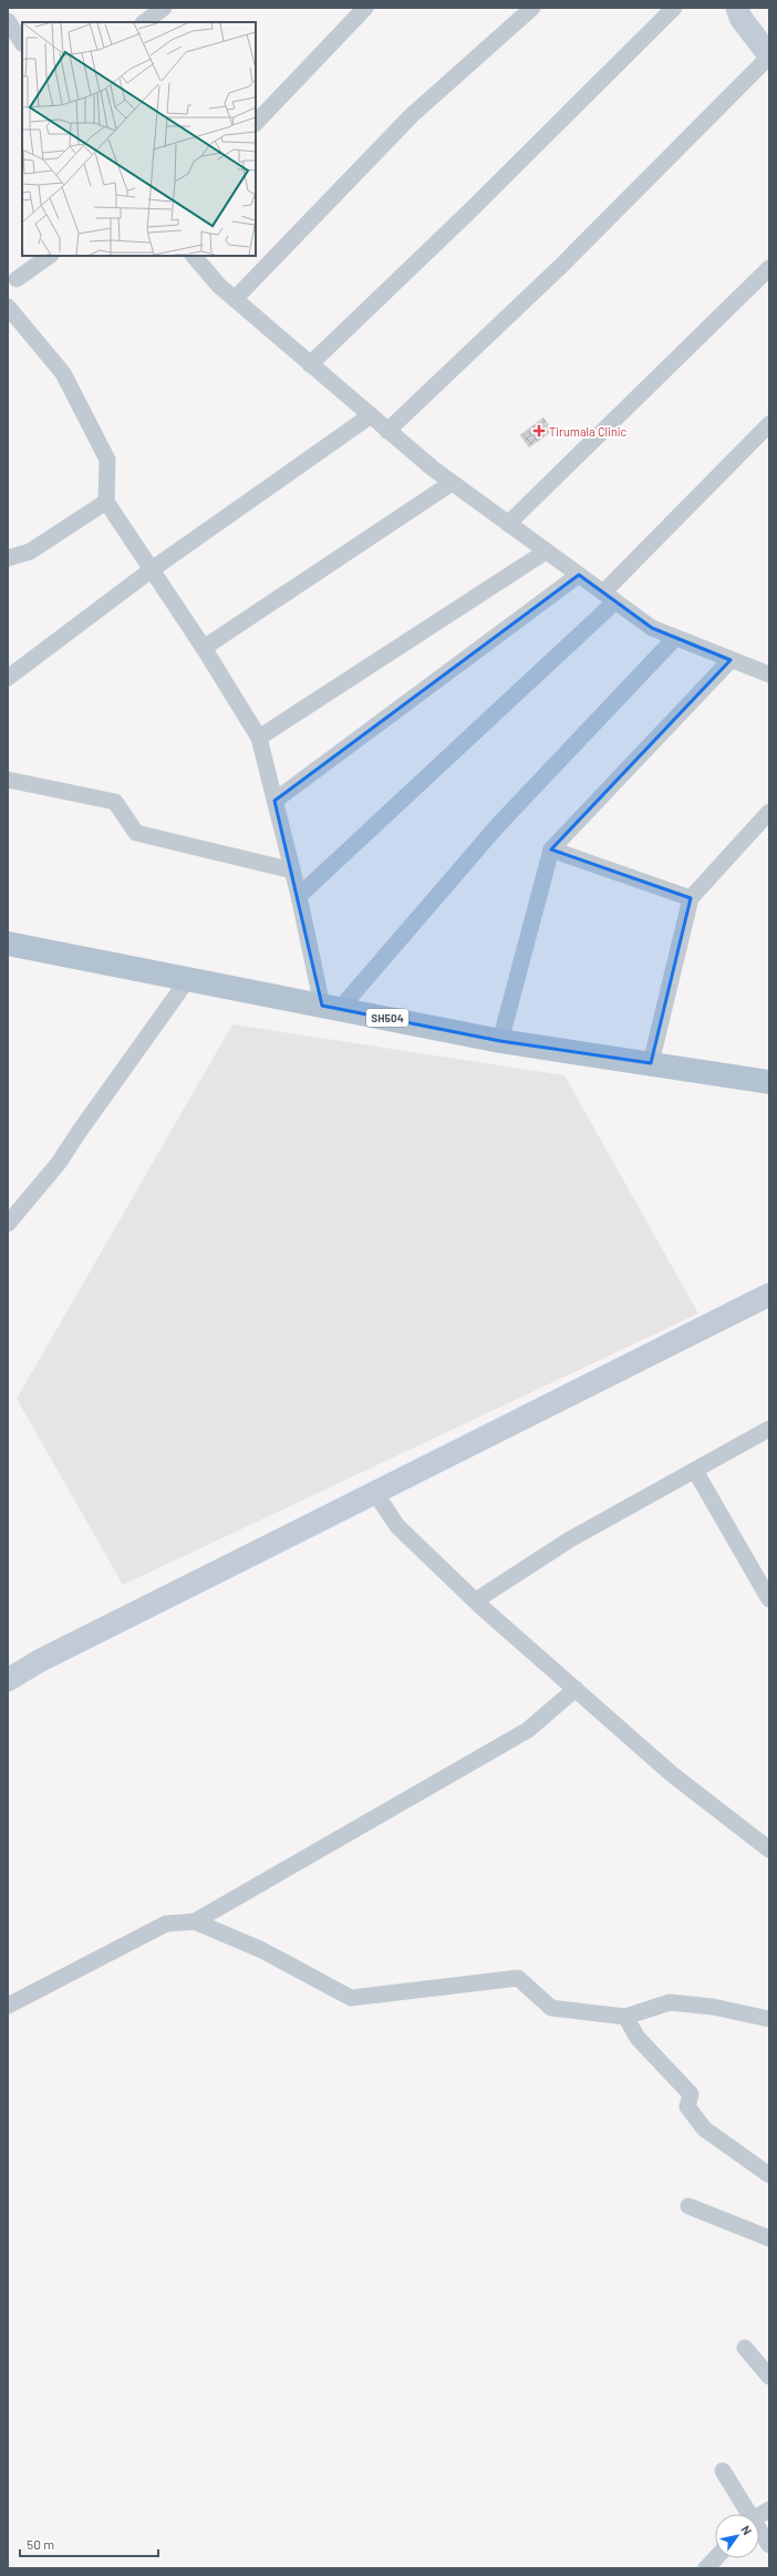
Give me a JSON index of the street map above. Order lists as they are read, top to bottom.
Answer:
{
  "streets": {
    "main road": ["SH504"]
  },
  "places": {
    "health": ["Tirumala Clinic"]
  },
  "scale_bar": "50 m",
  "north": "top right"
}
